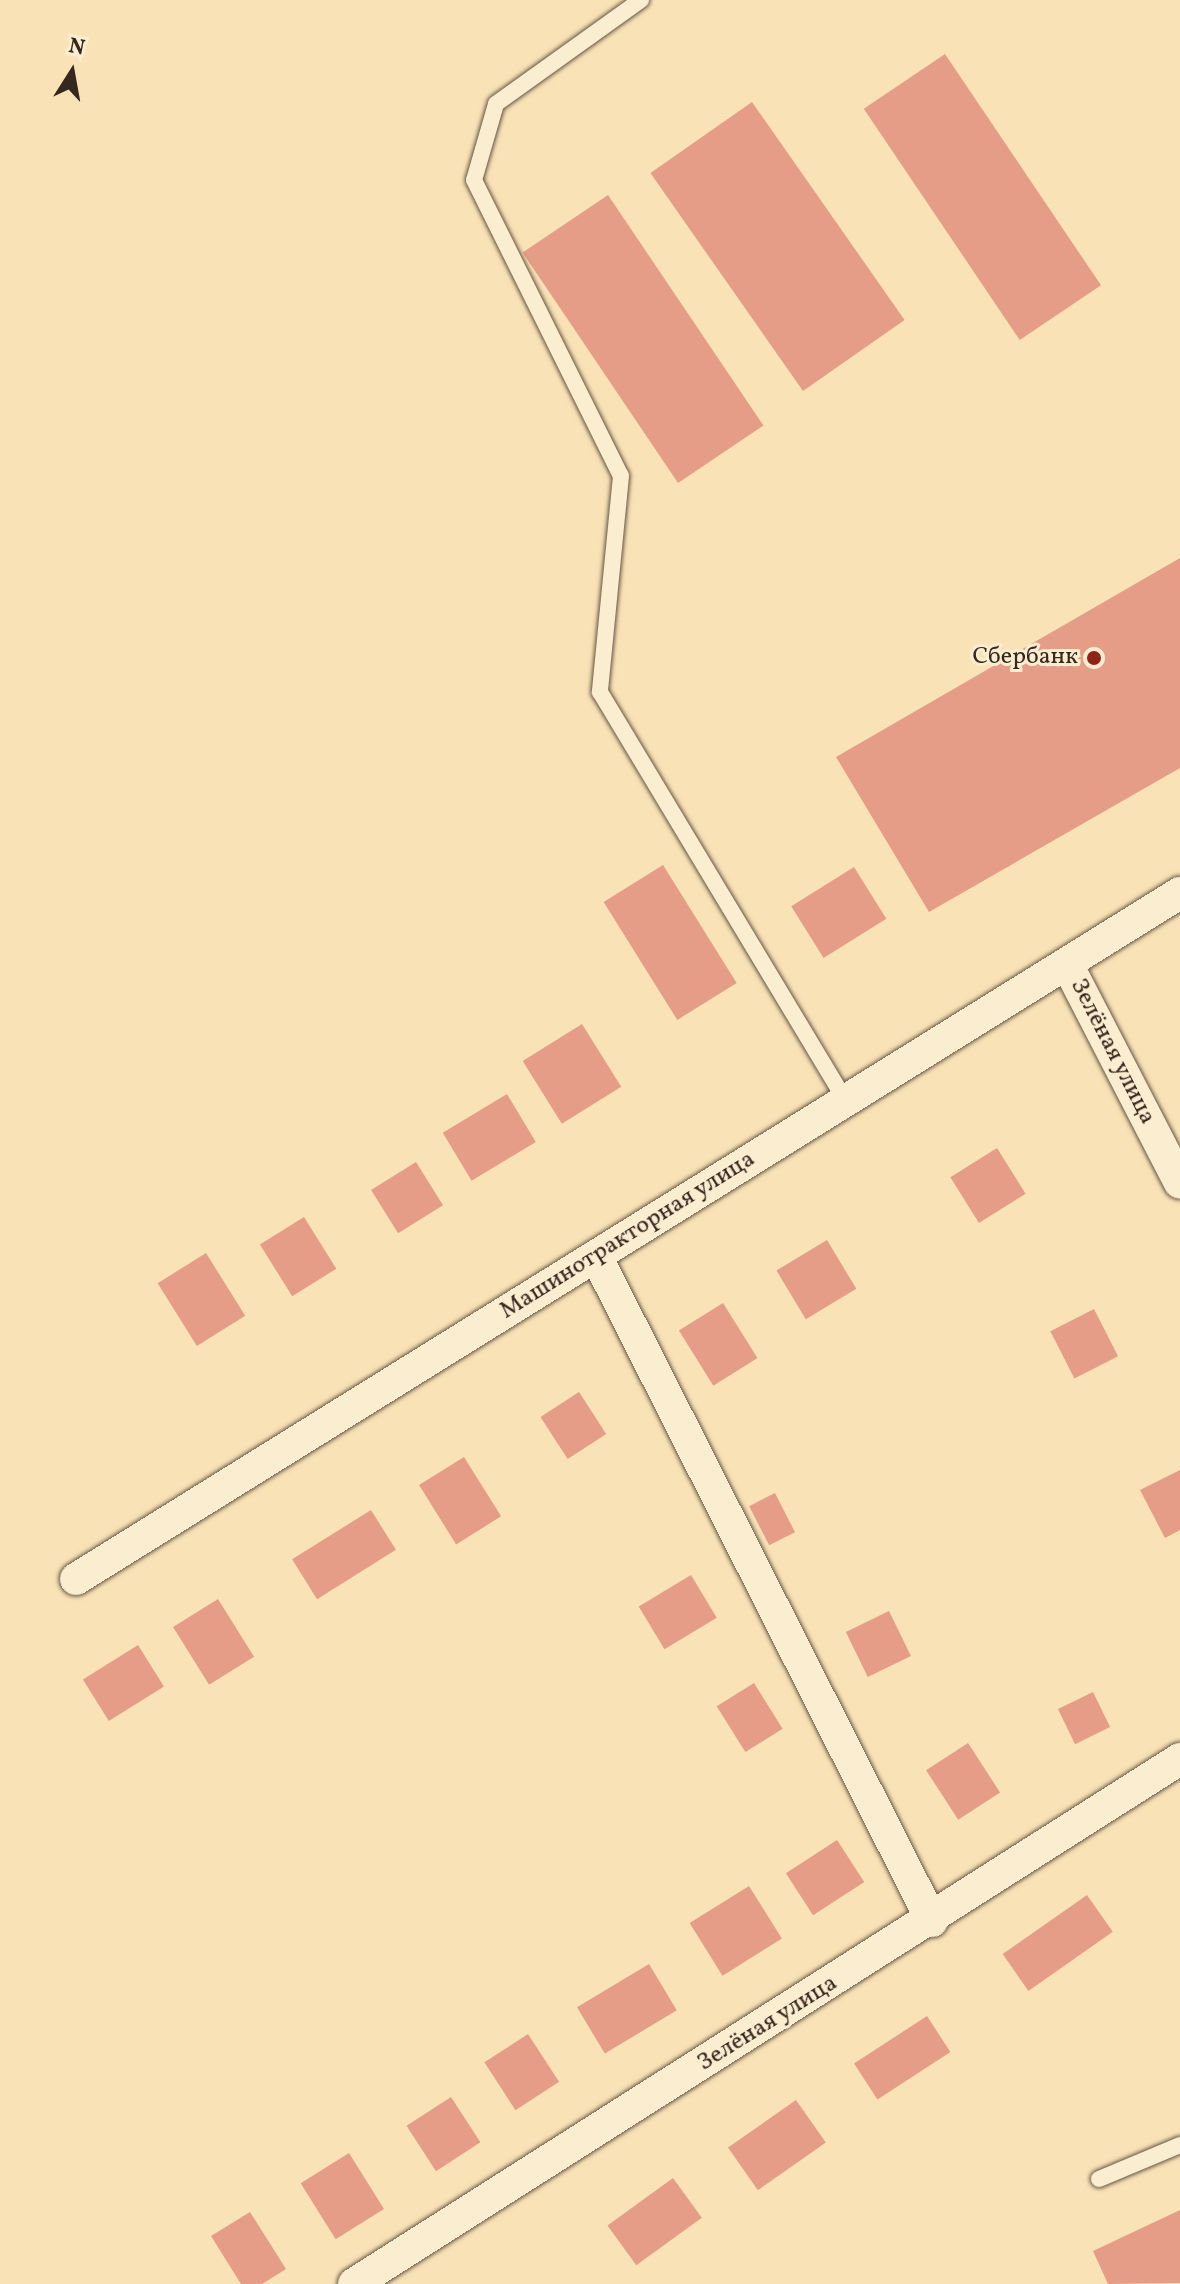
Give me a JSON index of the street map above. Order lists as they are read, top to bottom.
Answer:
{
  "streets": {
    "street": ["Зелёная улица", "Машинотракторная улица"]
  },
  "crossings": [
    ["Зелёная улица", "Машинотракторная улица"]
  ],
  "places": ["Сбербанк"],
  "north": "top"
}
